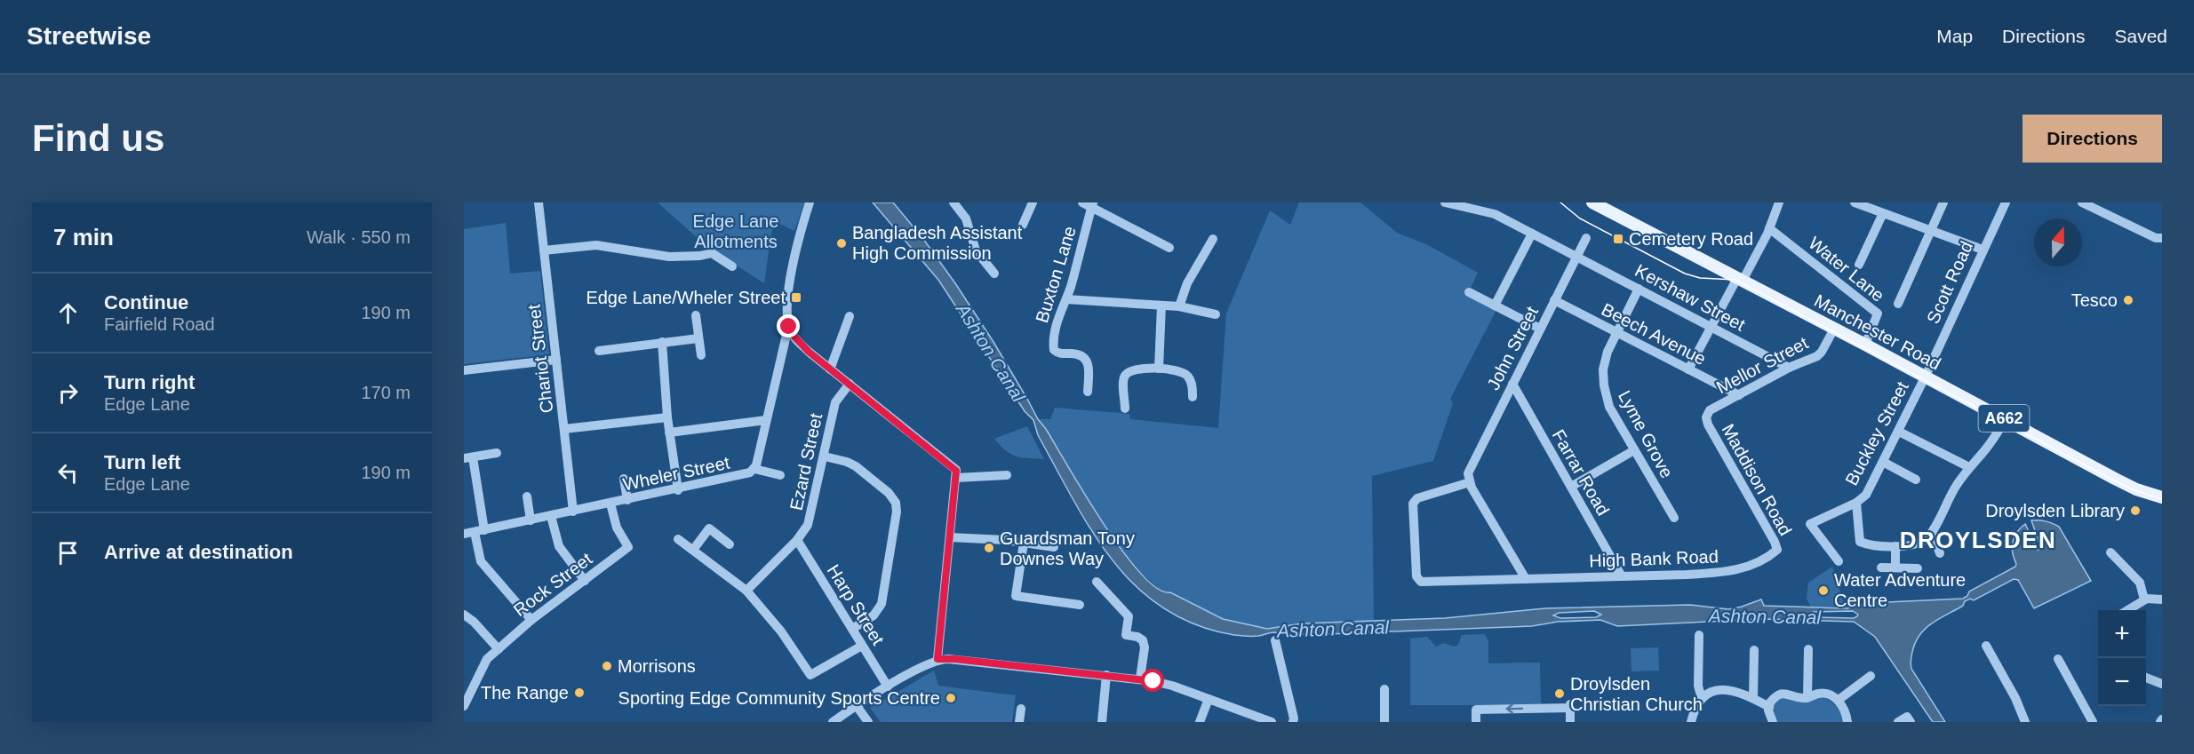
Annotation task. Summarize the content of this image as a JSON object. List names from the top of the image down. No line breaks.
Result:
{"streets":{"main road":["Manchester Road","A662"],"street":["Water Lane","Buxton Lane","Scott Road","Kershaw Street","Beech Avenue","John Street","Chariot Street","Mellor Street","Buckley Street","Lyme Grove","Ezard Street","Farrar Road","Wheler Street","Maddison Road","High Bank Road","Rock Street","Harp Street"]},"crossings":[["Water Lane","Manchester Road"],["Scott Road","Manchester Road"],["Scott Road","Buckley Street"],["Kershaw Street","John Street"],["Kershaw Street","Mellor Street"],["Kershaw Street","Lyme Grove"],["Manchester Road","Mellor Street"],["Manchester Road","Buckley Street"],["Beech Avenue","John Street"],["Beech Avenue","Mellor Street"],["Beech Avenue","Lyme Grove"],["John Street","Farrar Road"],["John Street","High Bank Road"],["Chariot Street","Wheler Street"],["Mellor Street","Maddison Road"],["Ezard Street","Harp Street"],["Farrar Road","High Bank Road"],["Wheler Street","Rock Street"],["Maddison Road","High Bank Road"]],"districts":["DROYLSDEN"],"water":["Ashton Canal"],"parks":["Edge Lane Allotments"],"places":{"transit":["Cemetery Road","Edge Lane/Wheler Street"],"other":["Bangladesh Assistant High Commission","Tesco","Droylsden Library","Guardsman Tony Downes Way","Water Adventure Centre","Morrisons","The Range","Droylsden Christian Church","Sporting Edge Community Sports Centre"]},"north":"top","page":{"header":"Streetwise","nav":["Map","Directions","Saved"],"buttons":"Directions","title":"Find us","heading":["7 min","Walk · 550 m"],"list":[["Continue","Fairfield Road","190 m"],["Turn right","Edge Lane","170 m"],["Turn left","Edge Lane","190 m"],"Arrive at destination"],"map_buttons":["+","−"]}}
